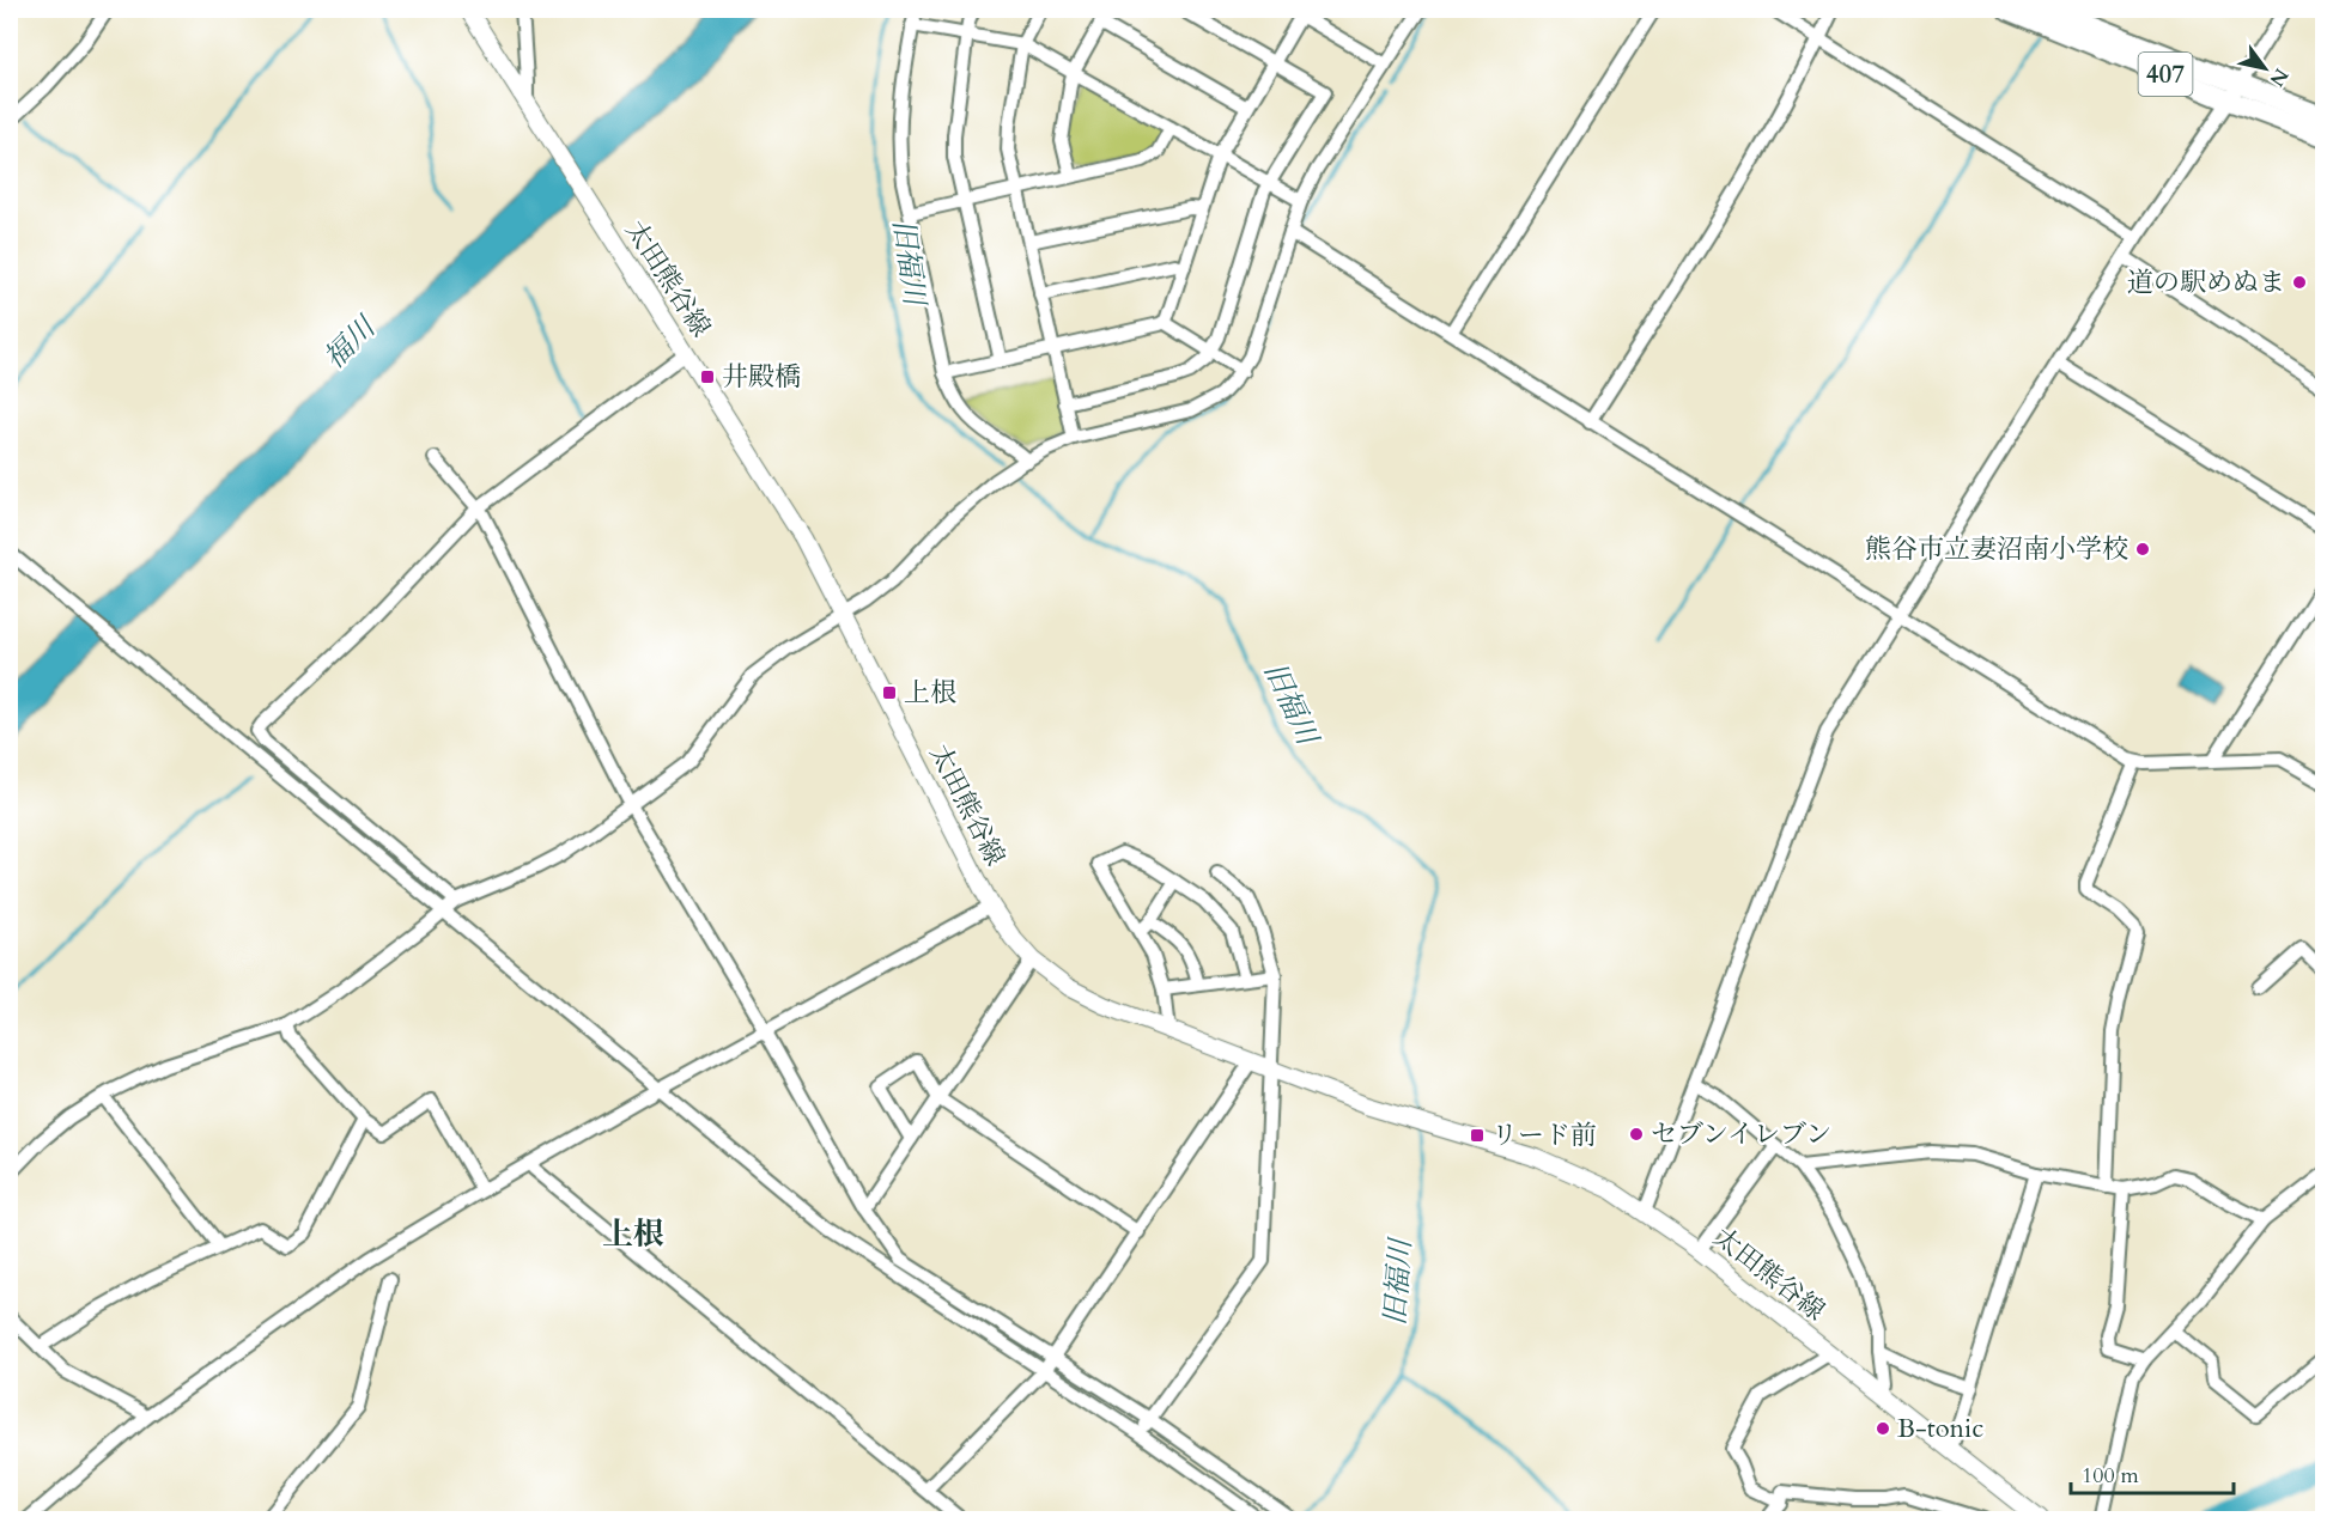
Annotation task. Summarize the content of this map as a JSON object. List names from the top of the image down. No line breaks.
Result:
{"streets":{"highway":["407"],"main road":["太田熊谷線"]},"districts":["上根"],"water":["旧福川","福川"],"places":{"other":["道の駅めぬま","熊谷市立妻沼南小学校","セブンイレブン","B-tonic"],"transit":["井殿橋","上根","リード前"]},"scale_bar":"100 m","north":"bottom right"}
